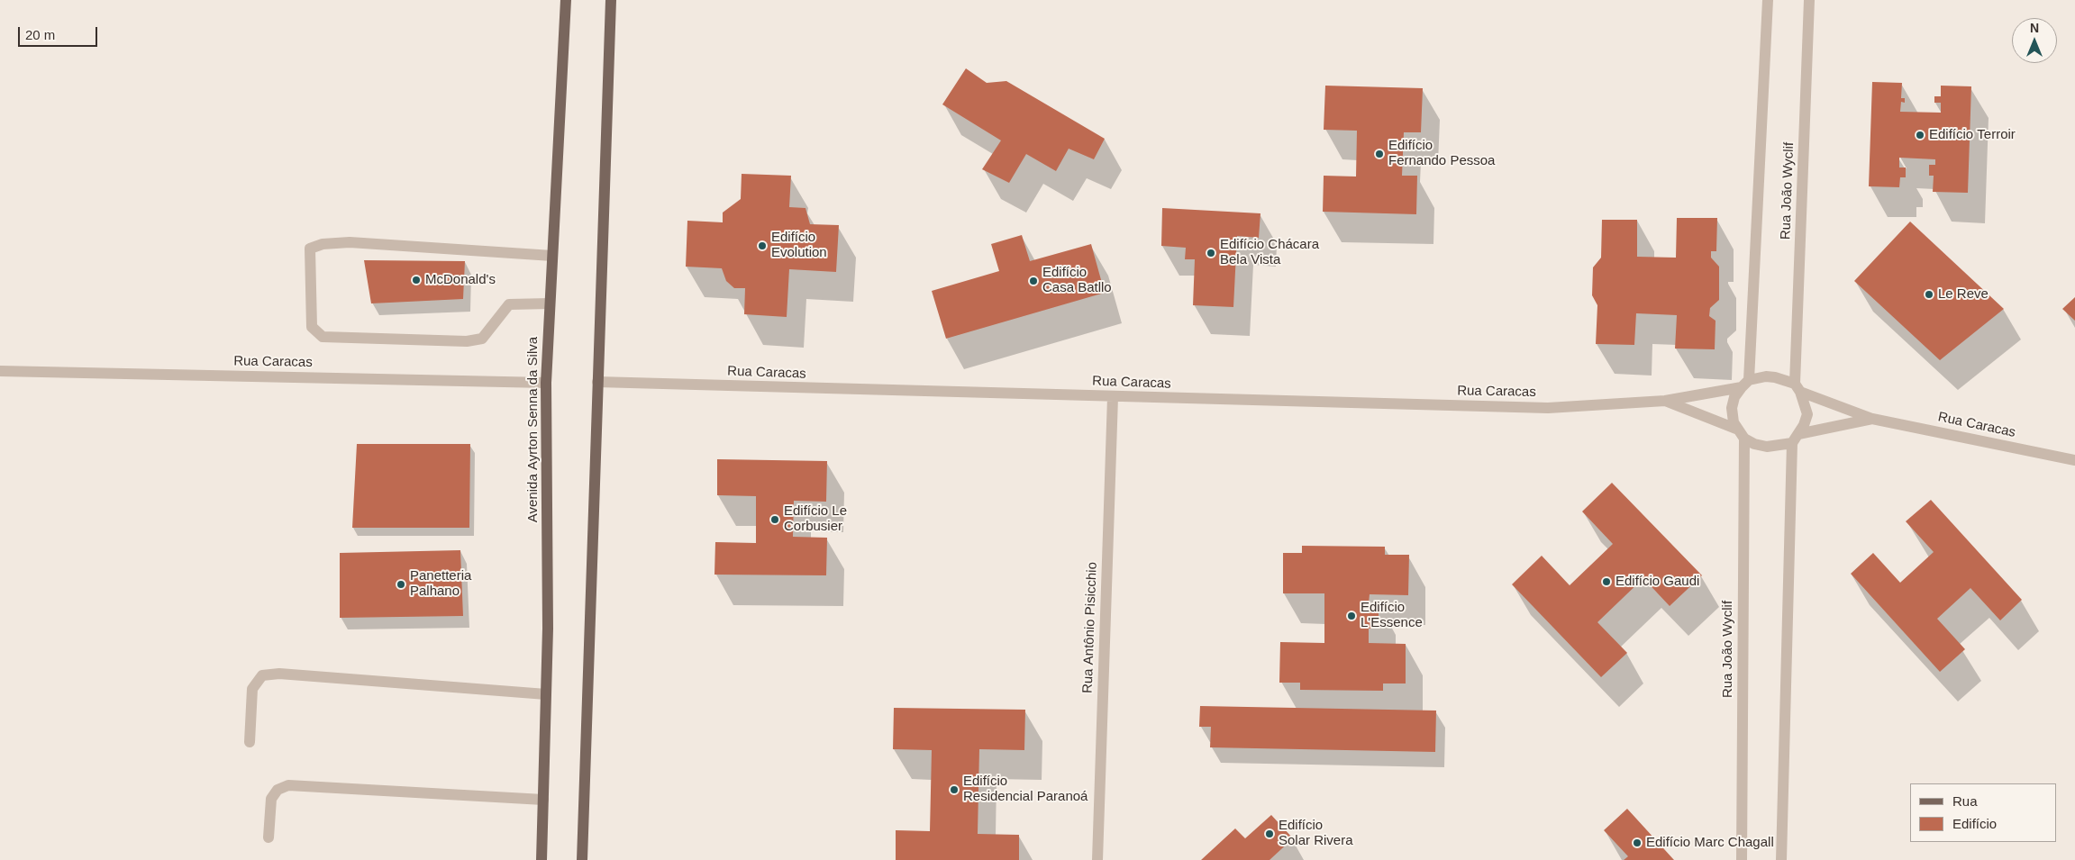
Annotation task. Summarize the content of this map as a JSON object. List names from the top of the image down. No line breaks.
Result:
{"streets":{"main road":["Avenida Ayrton Senna da Silva"],"street":["Rua João Wyclif","Rua Caracas","Rua Antônio Pisicchio"]},"crossings":[["Rua João Wyclif","Rua Caracas"],["Rua Caracas","Avenida Ayrton Senna da Silva"],["Rua Caracas","Rua Antônio Pisicchio"]],"places":["Edifício Terroir","Edifício Fernando Pessoa","Edifício Evolution","Edifício Chácara Bela Vista","McDonald's","Edifício Casa Batllo","Le Reve","Edifício Le Corbusier","Edifício Gaudi","Panetteria Palhano","Edifício L'Essence","Edifício Residencial Paranoá","Edifício Solar Rivera","Edifício Marc Chagall"],"legend":["Rua","Edifício"],"scale_bar":"20 m","north":"top"}
